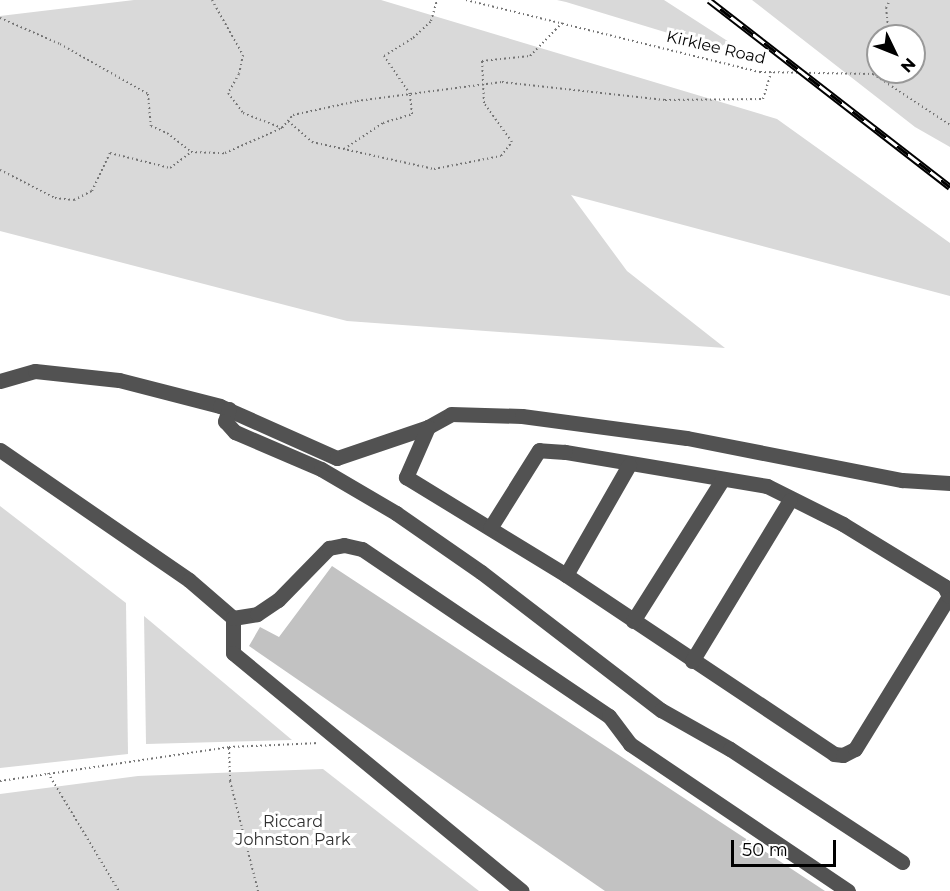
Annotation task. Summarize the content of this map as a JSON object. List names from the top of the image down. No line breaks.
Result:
{"streets":{"path":["Kirklee Road"]},"parks":["Riccard Johnston Park"],"scale_bar":"50 m","north":"bottom right"}
